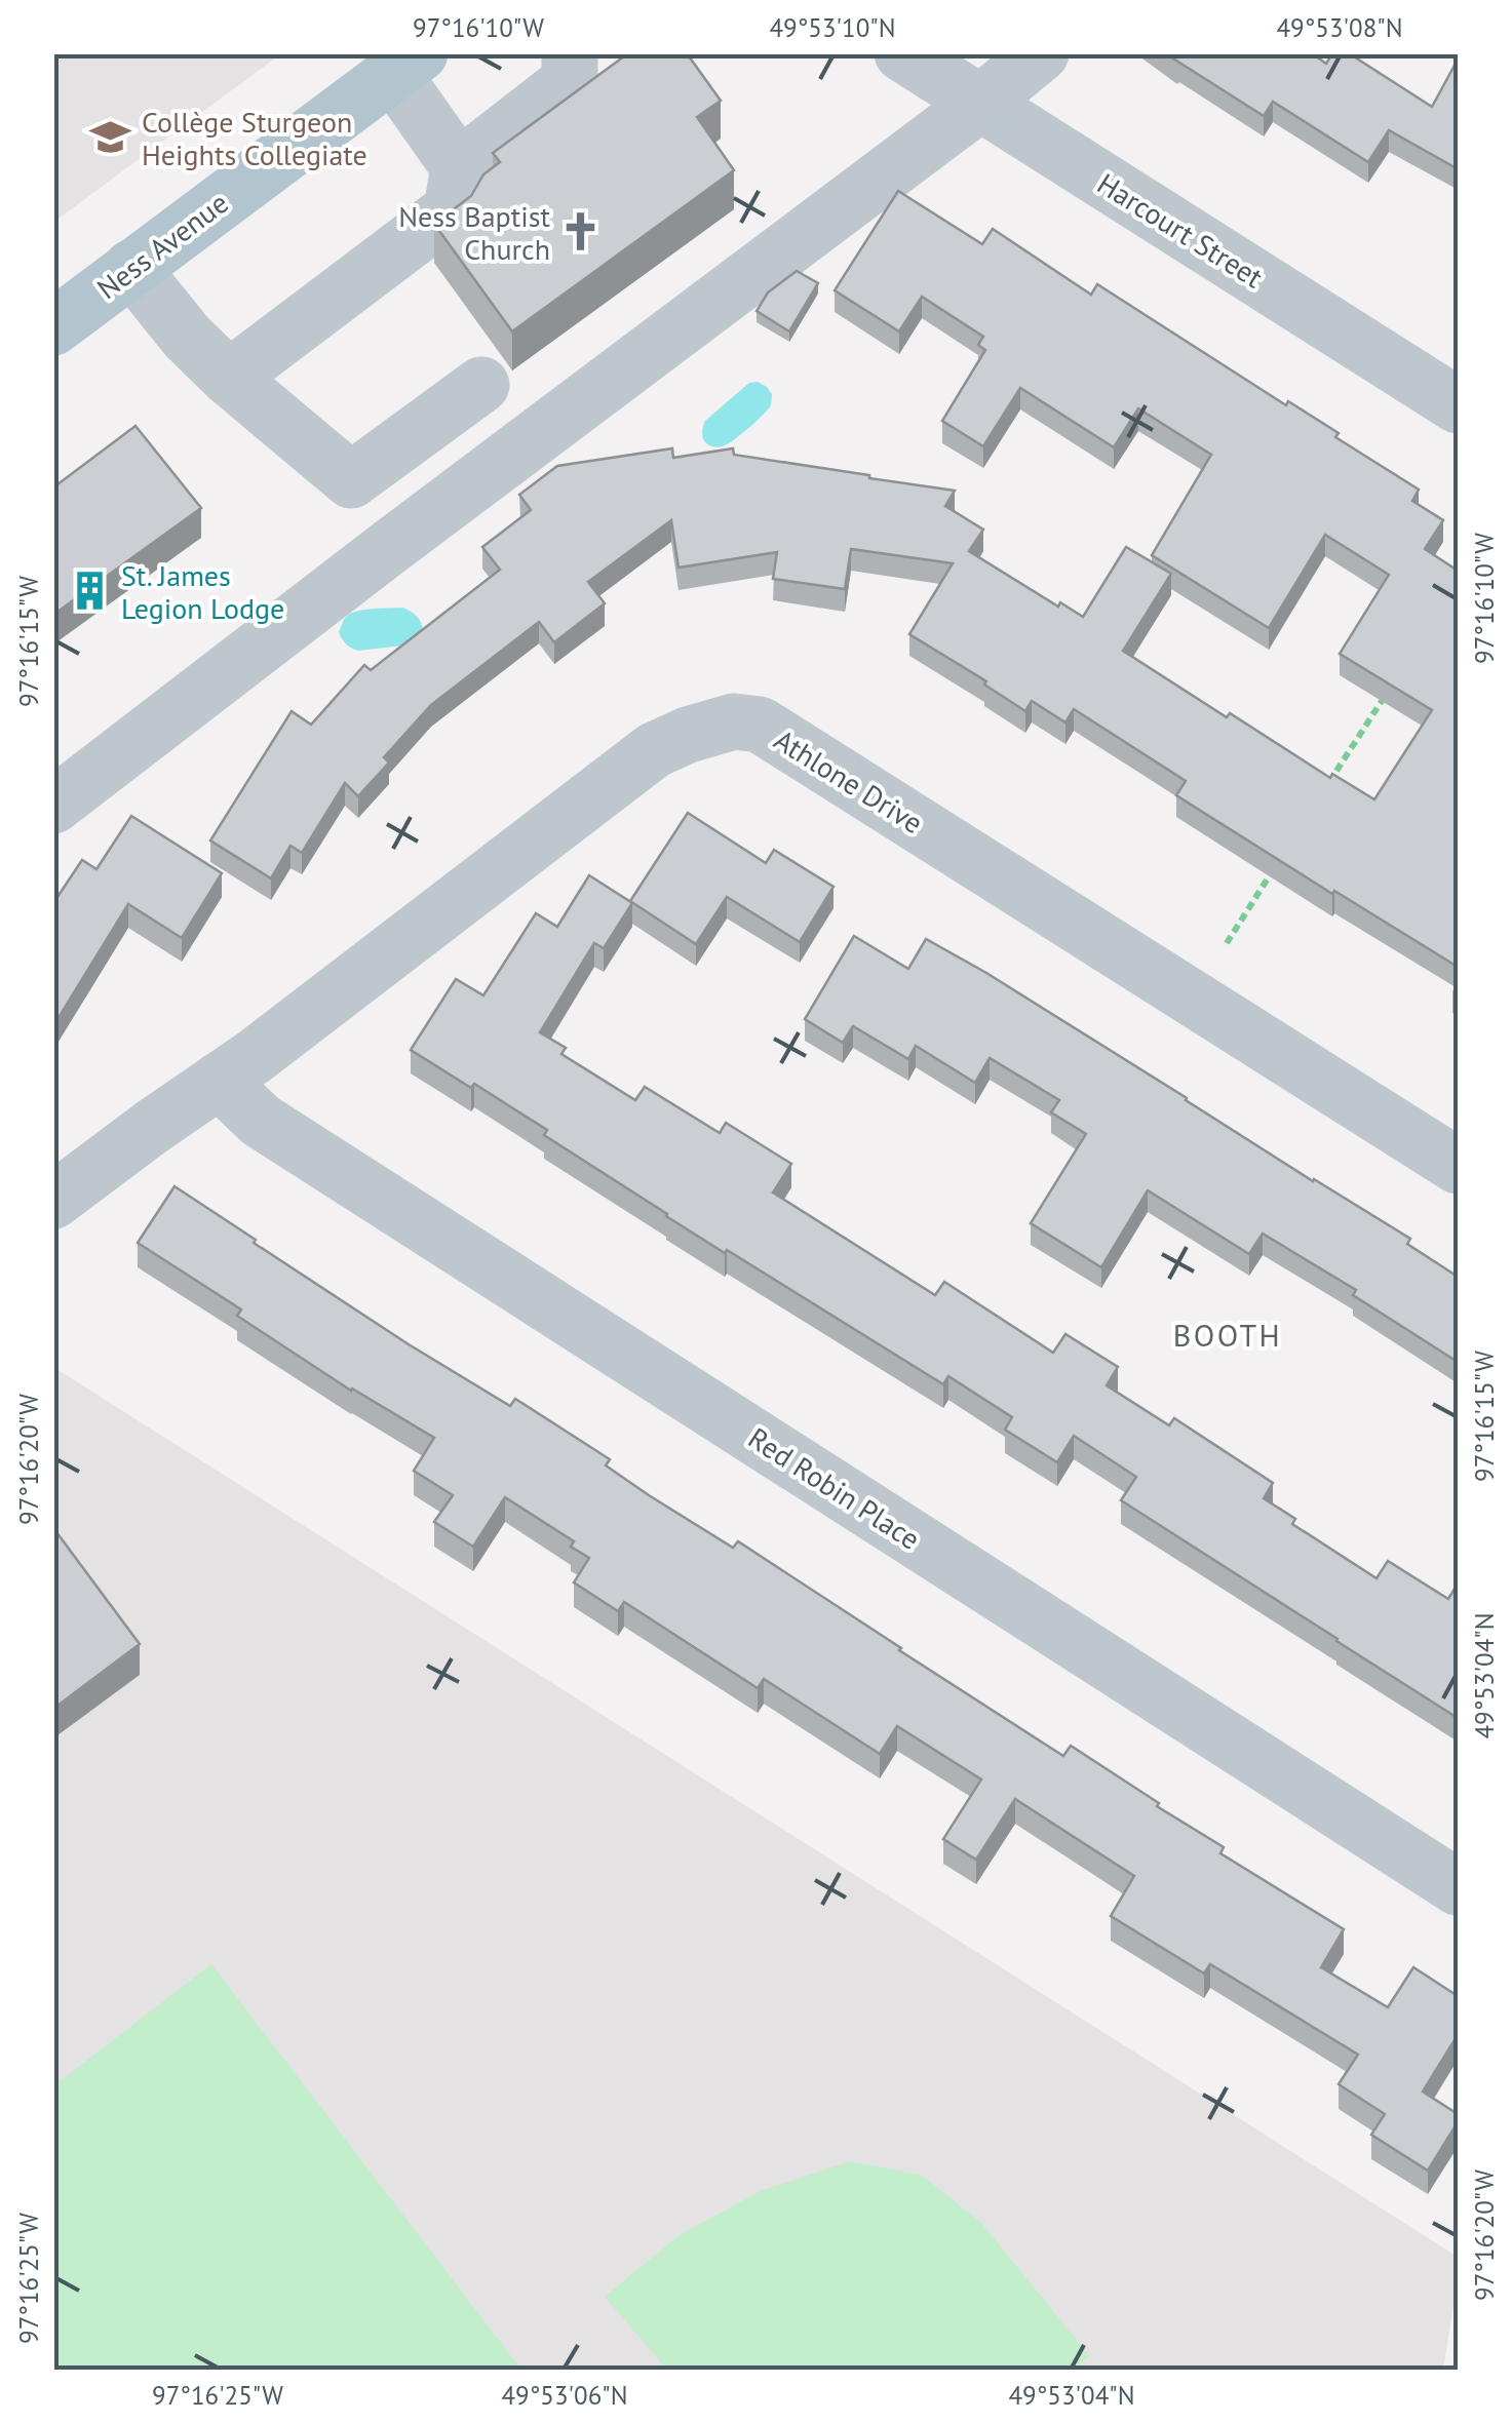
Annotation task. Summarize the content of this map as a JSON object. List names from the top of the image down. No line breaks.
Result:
{"streets":{"main road":["Ness Avenue"],"street":["Harcourt Street","Athlone Drive","Red Robin Place"]},"crossings":[["Athlone Drive","Red Robin Place"]],"districts":["BOOTH"],"places":{"school or university":["Collège Sturgeon Heights Collegiate"],"church":["Ness Baptist Church"],"building":["St. James Legion Lodge"]},"coordinates":["97°16'10\"W","49°53'10\"N","49°53'08\"N","97°16'15\"W","97°16'20\"W","49°53'04\"N","97°16'25\"W","49°53'06\"N"]}
